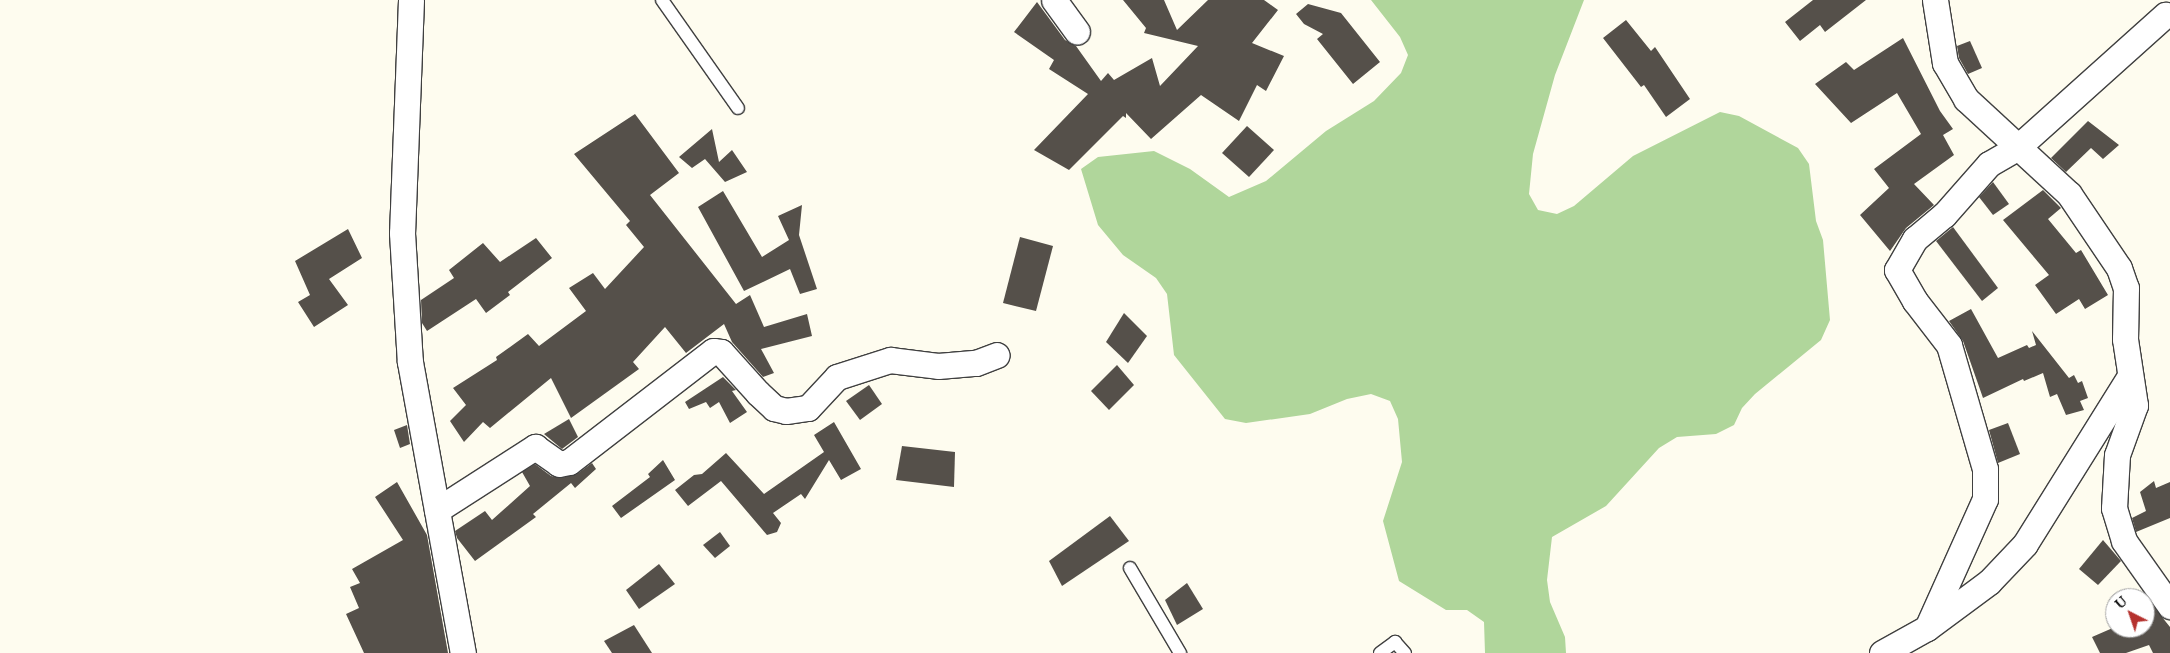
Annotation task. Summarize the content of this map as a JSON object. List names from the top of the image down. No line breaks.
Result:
{"north":"top left"}
